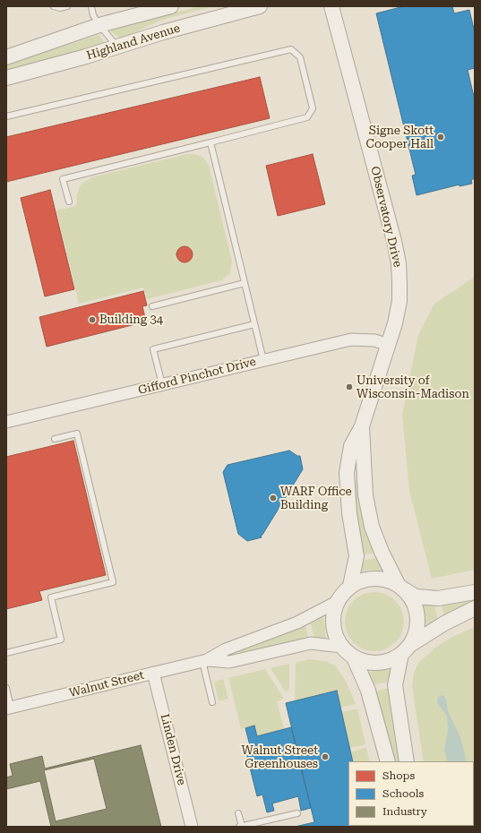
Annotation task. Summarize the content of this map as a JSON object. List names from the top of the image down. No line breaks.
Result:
{"streets":{"street":["Highland Avenue","Observatory Drive","Gifford Pinchot Drive","Walnut Street","Linden Drive"]},"crossings":[["Observatory Drive","Gifford Pinchot Drive"],["Observatory Drive","Walnut Street"],["Walnut Street","Linden Drive"]],"places":["Signe Skott Cooper Hall","Building 34","University of Wisconsin-Madison","WARF Office Building","Walnut Street Greenhouses"],"legend":["Shops","Schools","Industry"]}
